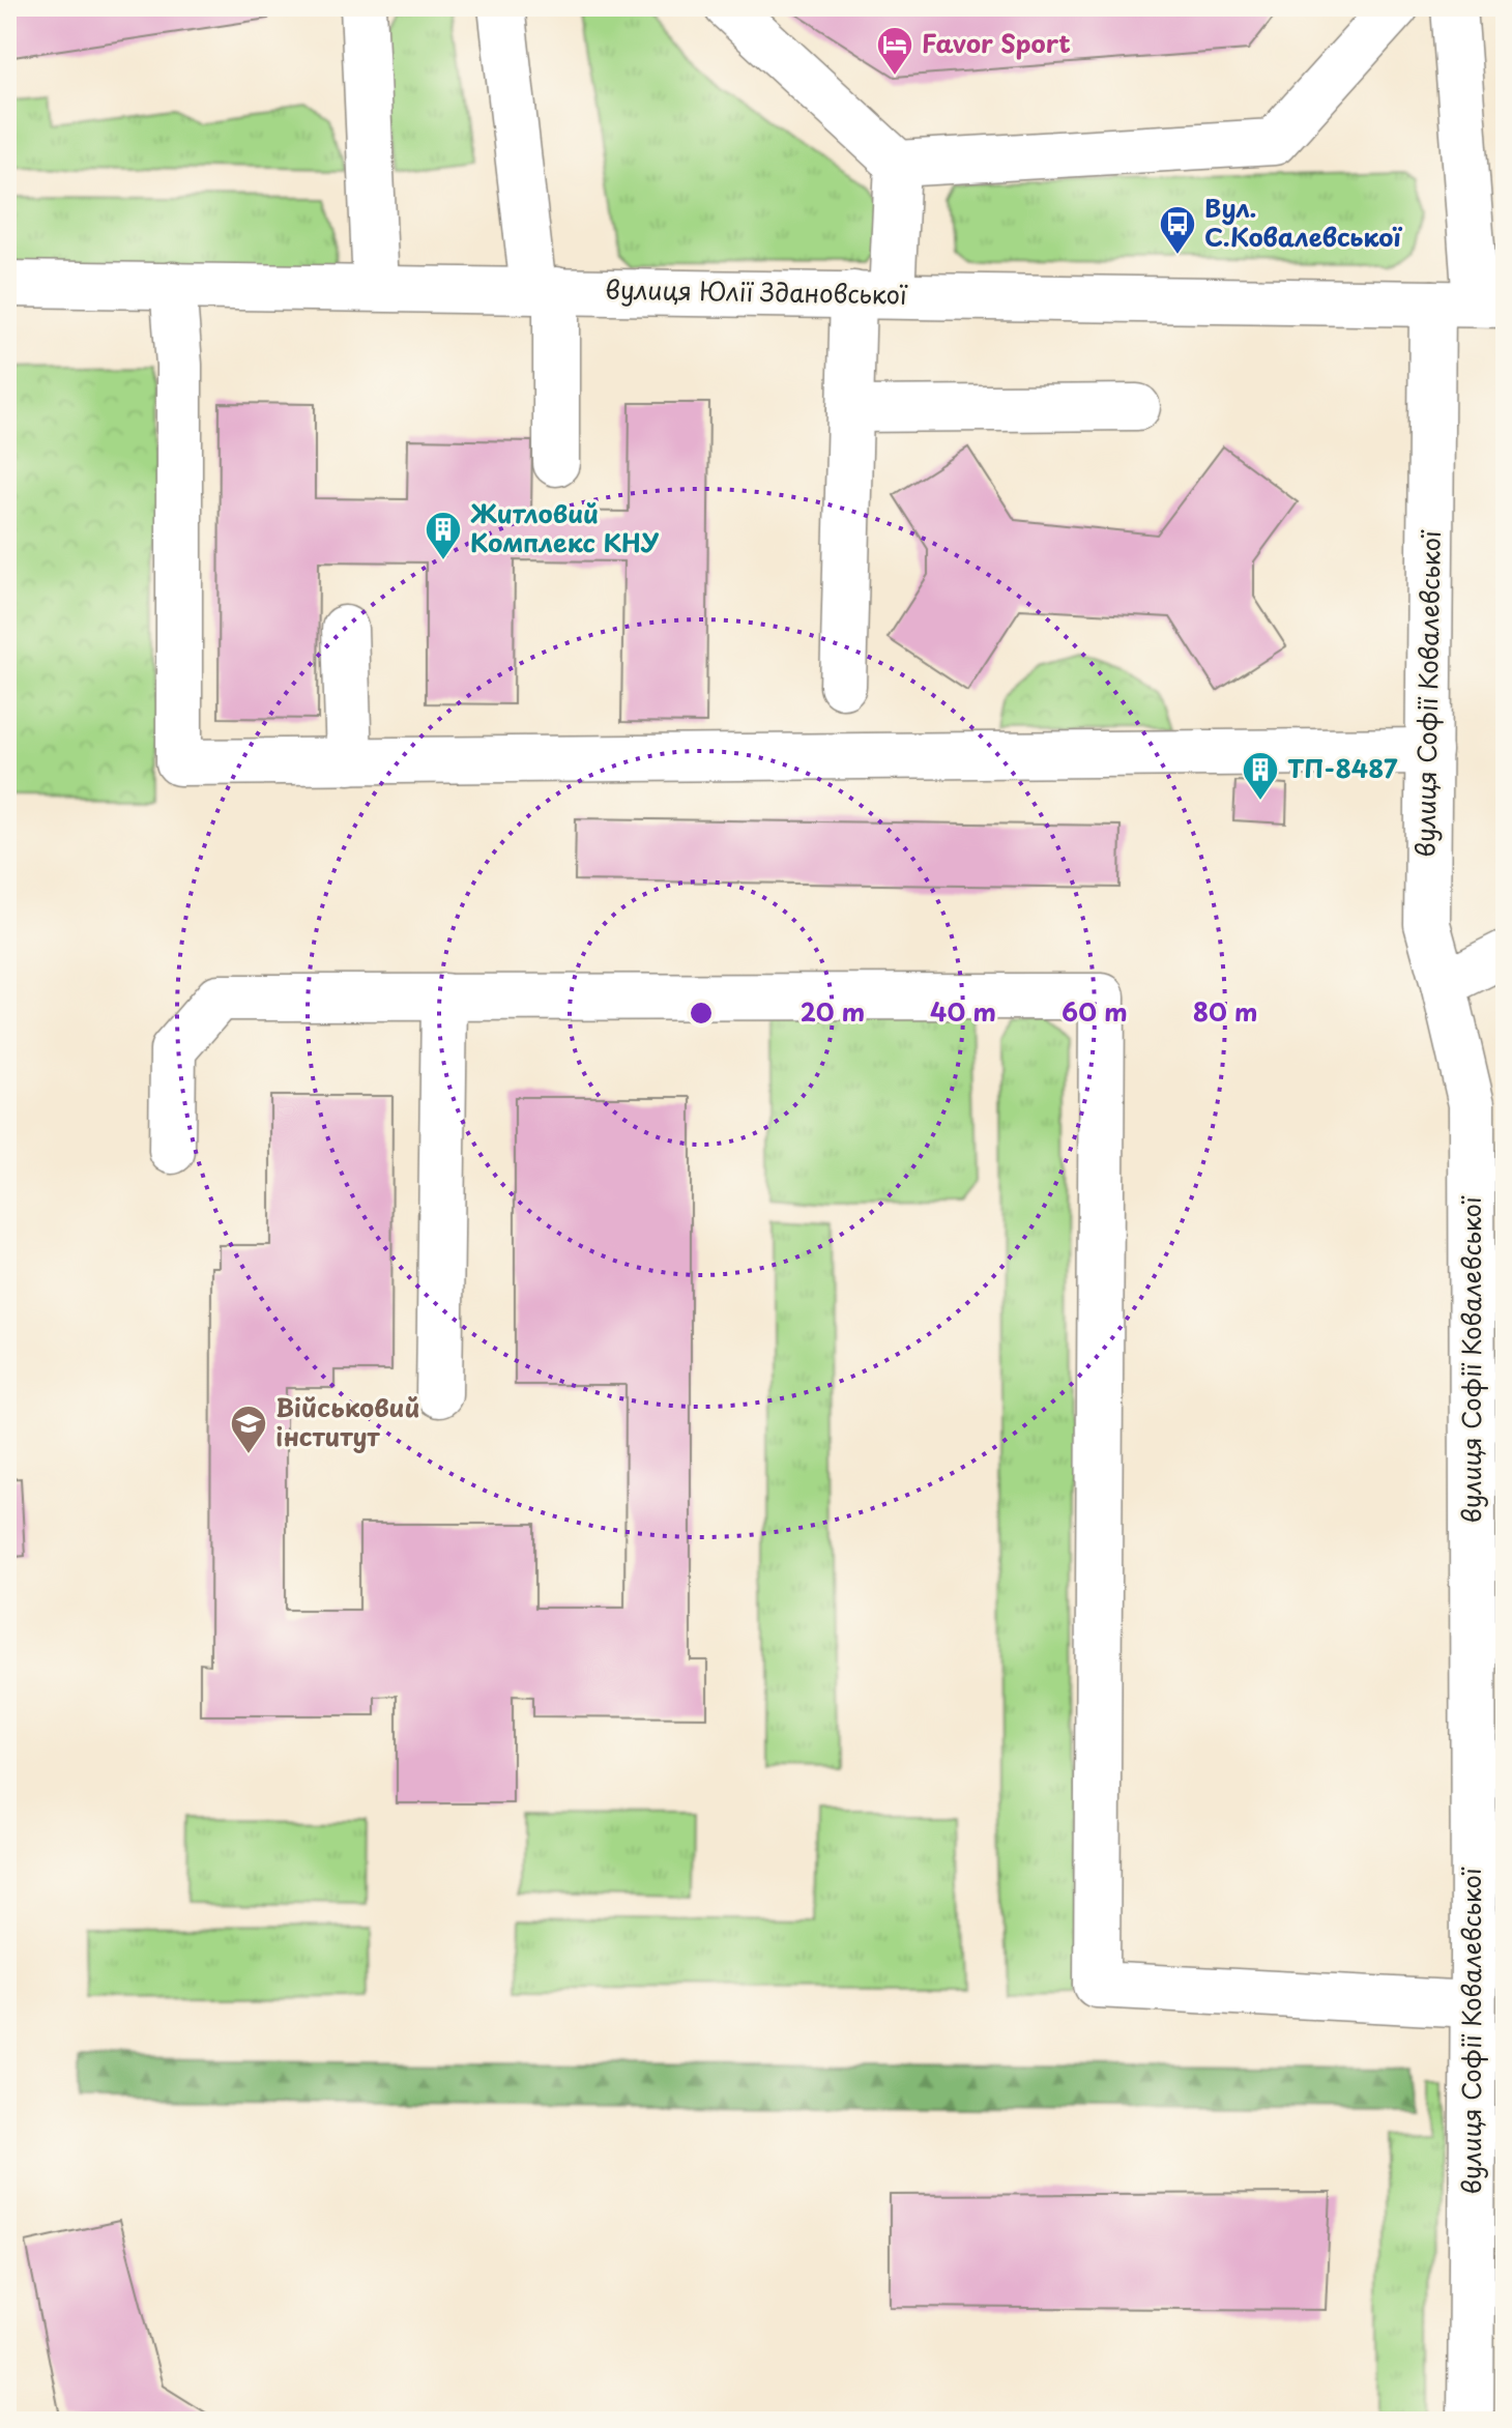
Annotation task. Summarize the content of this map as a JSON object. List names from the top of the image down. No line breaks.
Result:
{"streets":{"street":["вулиця Юлії Здановської","вулиця Софії Ковалевської"]},"crossings":[["вулиця Юлії Здановської","вулиця Софії Ковалевської"]],"places":{"hotel":["Favor Sport"],"bus stop":["Вул. С.Ковалевської"],"building":["Житловий Комплекс КНУ","ТП-8487"],"school or university":["Військовий інститут"]},"rings":["20 m","40 m","60 m","80 m"]}
